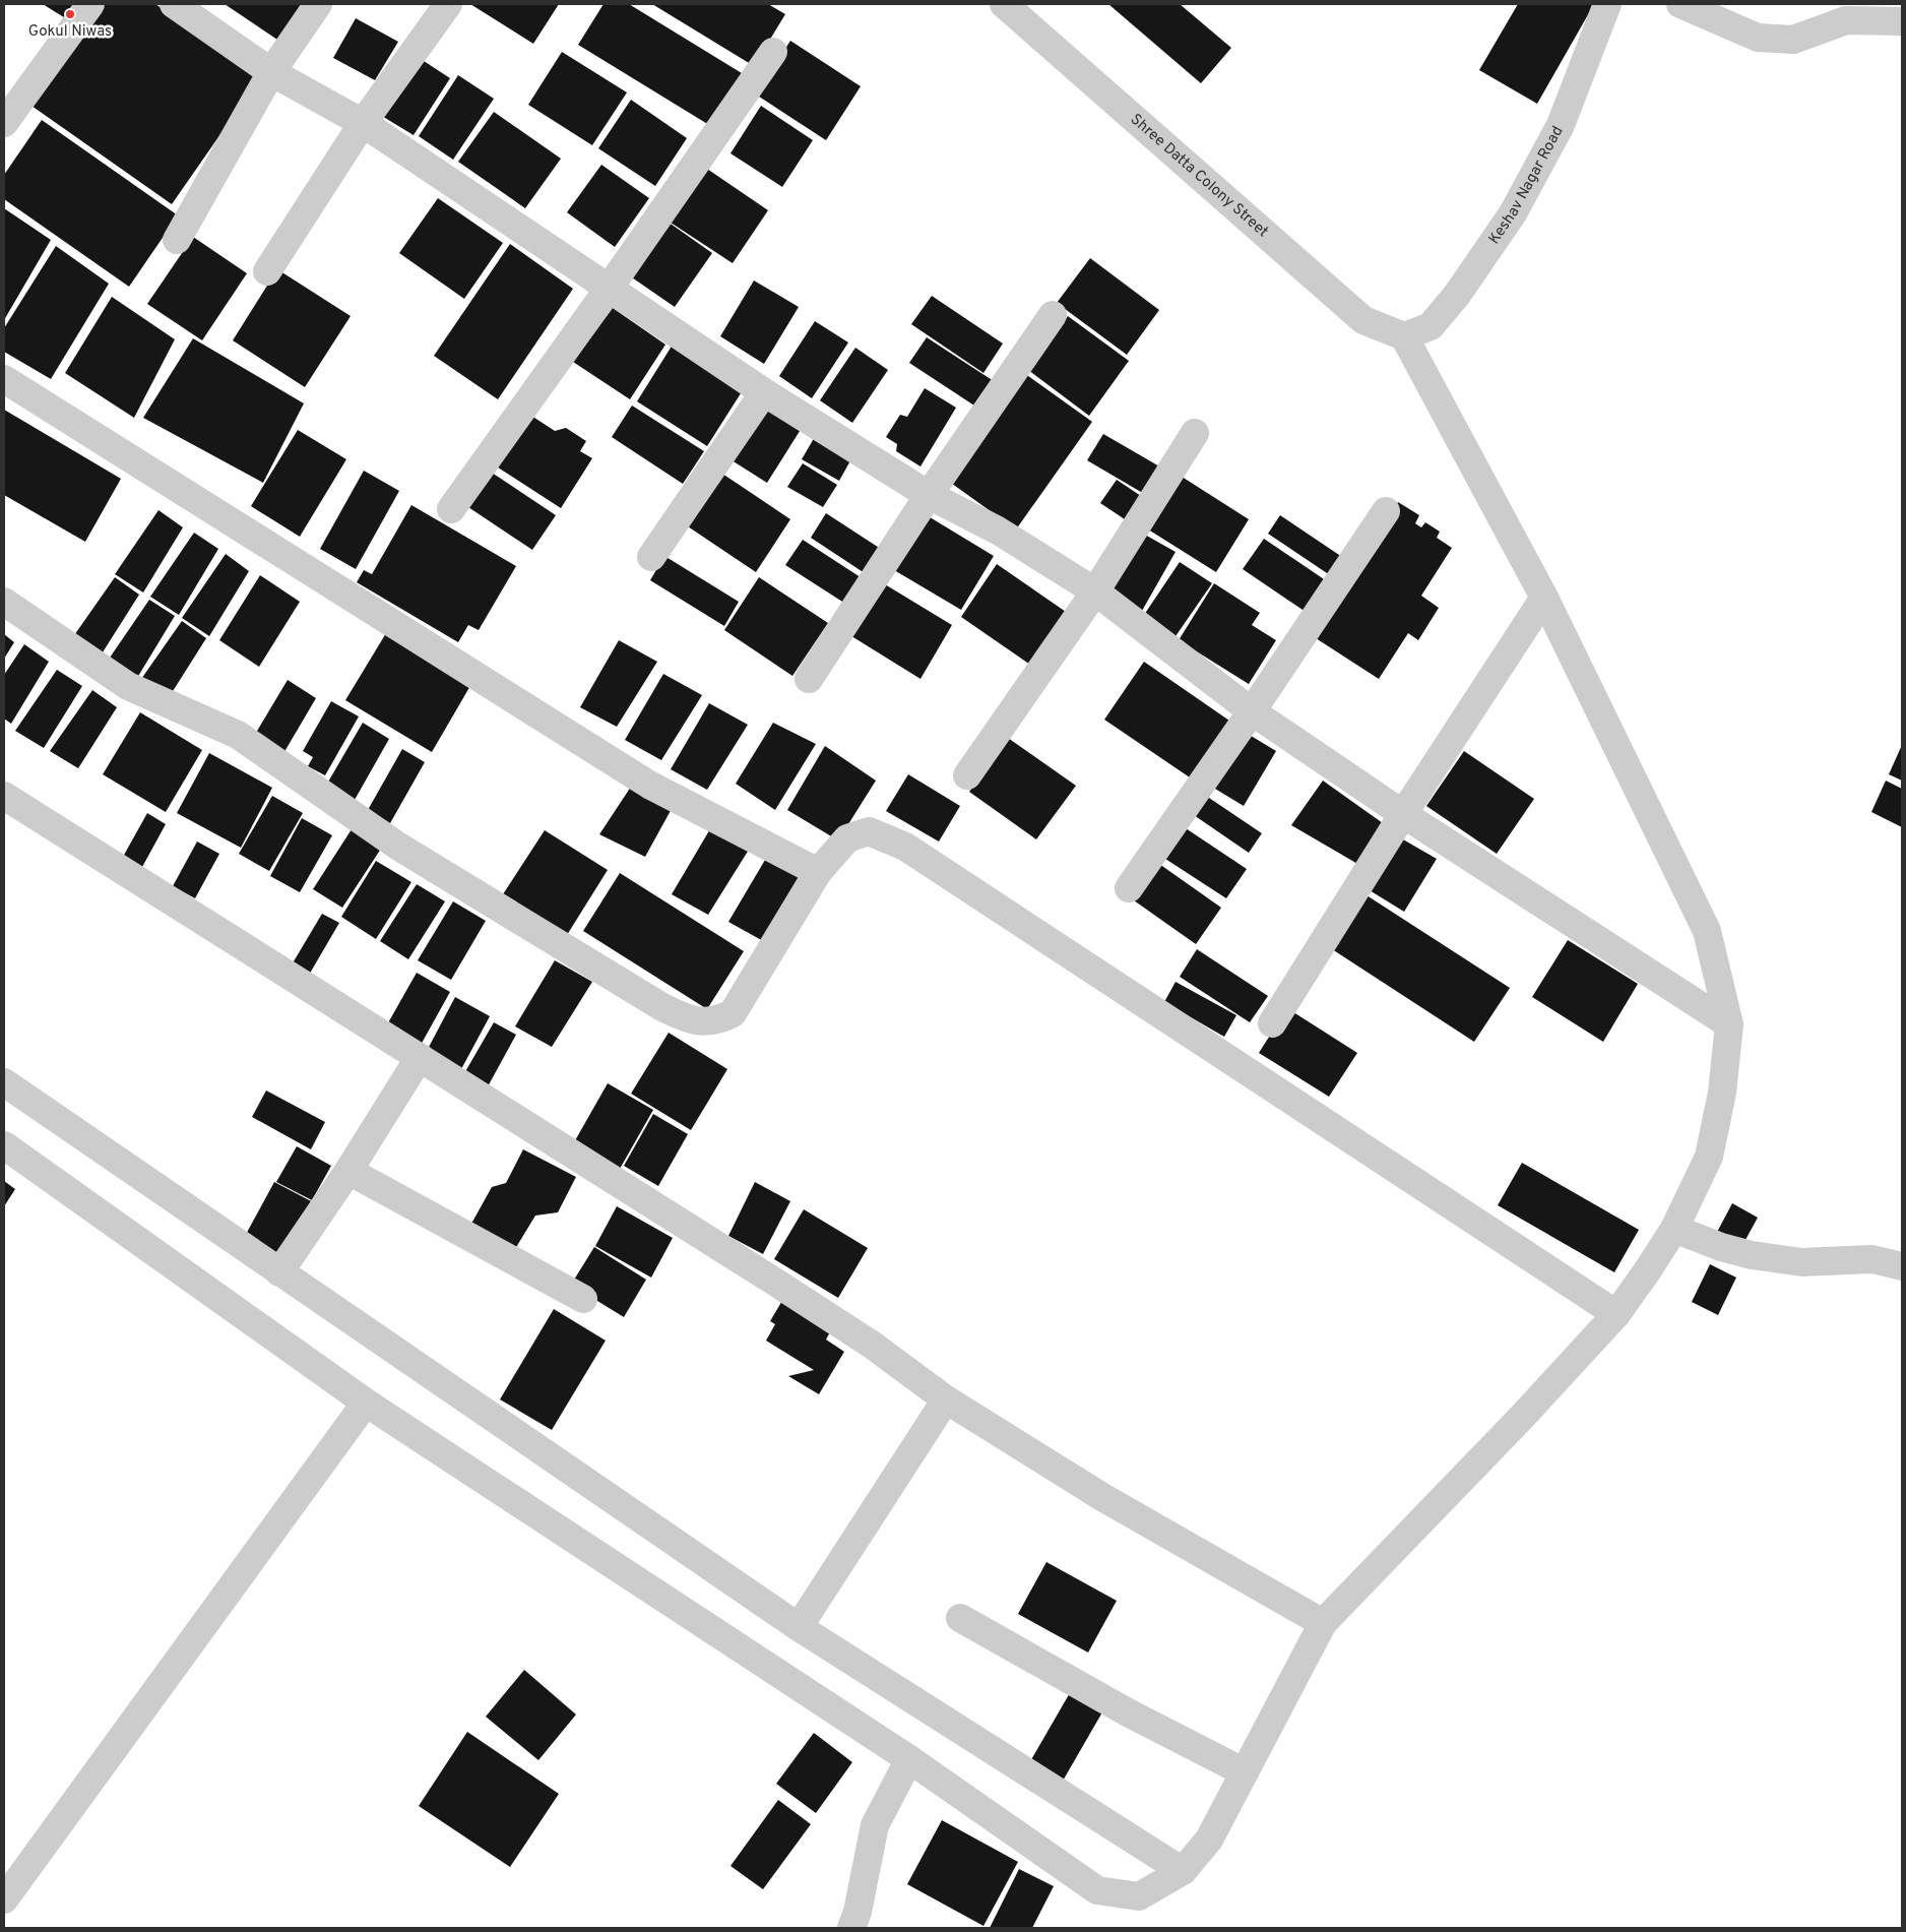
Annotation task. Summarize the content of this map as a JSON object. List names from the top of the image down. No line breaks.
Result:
{"streets":{"street":["Shree Datta Colony Street","Keshav Nagar Road"]},"crossings":[["Shree Datta Colony Street","Keshav Nagar Road"]],"places":["Gokul Niwas"]}
